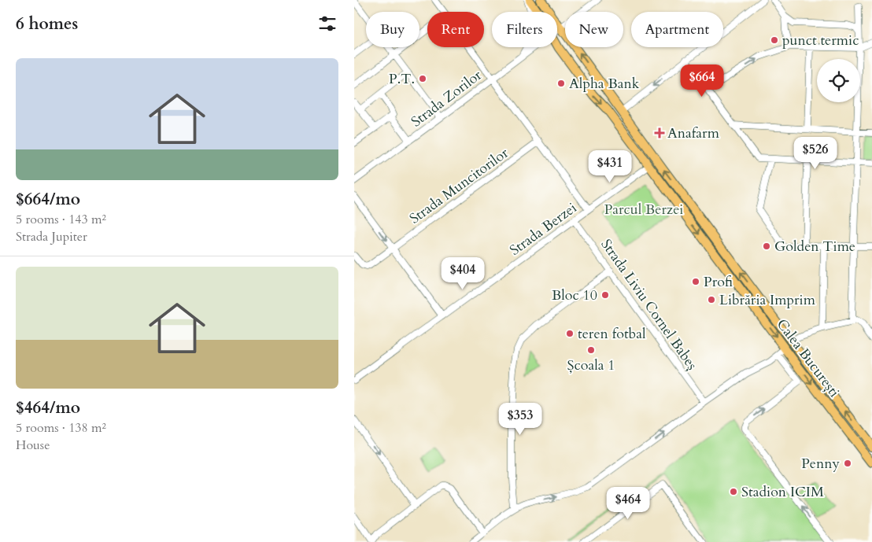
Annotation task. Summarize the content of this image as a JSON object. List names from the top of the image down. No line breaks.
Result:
{"streets":{"main road":["Calea București"],"street":["Strada Zorilor","Strada Muncitorilor","Strada Berzei","Strada Liviu Cornel Babeș"]},"crossings":[["Strada Zorilor","Calea București"],["Strada Berzei","Strada Liviu Cornel Babeș"],["Strada Berzei","Calea București"]],"parks":["Parcul Berzei"],"places":{"other":["punct termic","P.T.","Alpha Bank","Golden Time","Profi","Bloc 10","Librăria Imprim","teren fotbal","Școala 1","Penny","Stadion ICIM"],"health":["Anafarm"]},"page":{"heading":"6 homes","chip":["Buy","Rent","Filters","New","Apartment"],"list":[{"name":"$664/mo","note":"5 rooms · 143 m² · Strada Jupiter"},{"name":"$464/mo","note":"5 rooms · 138 m² · House"}],"price":["$664","$526","$431","$404","$353","$464"]}}
